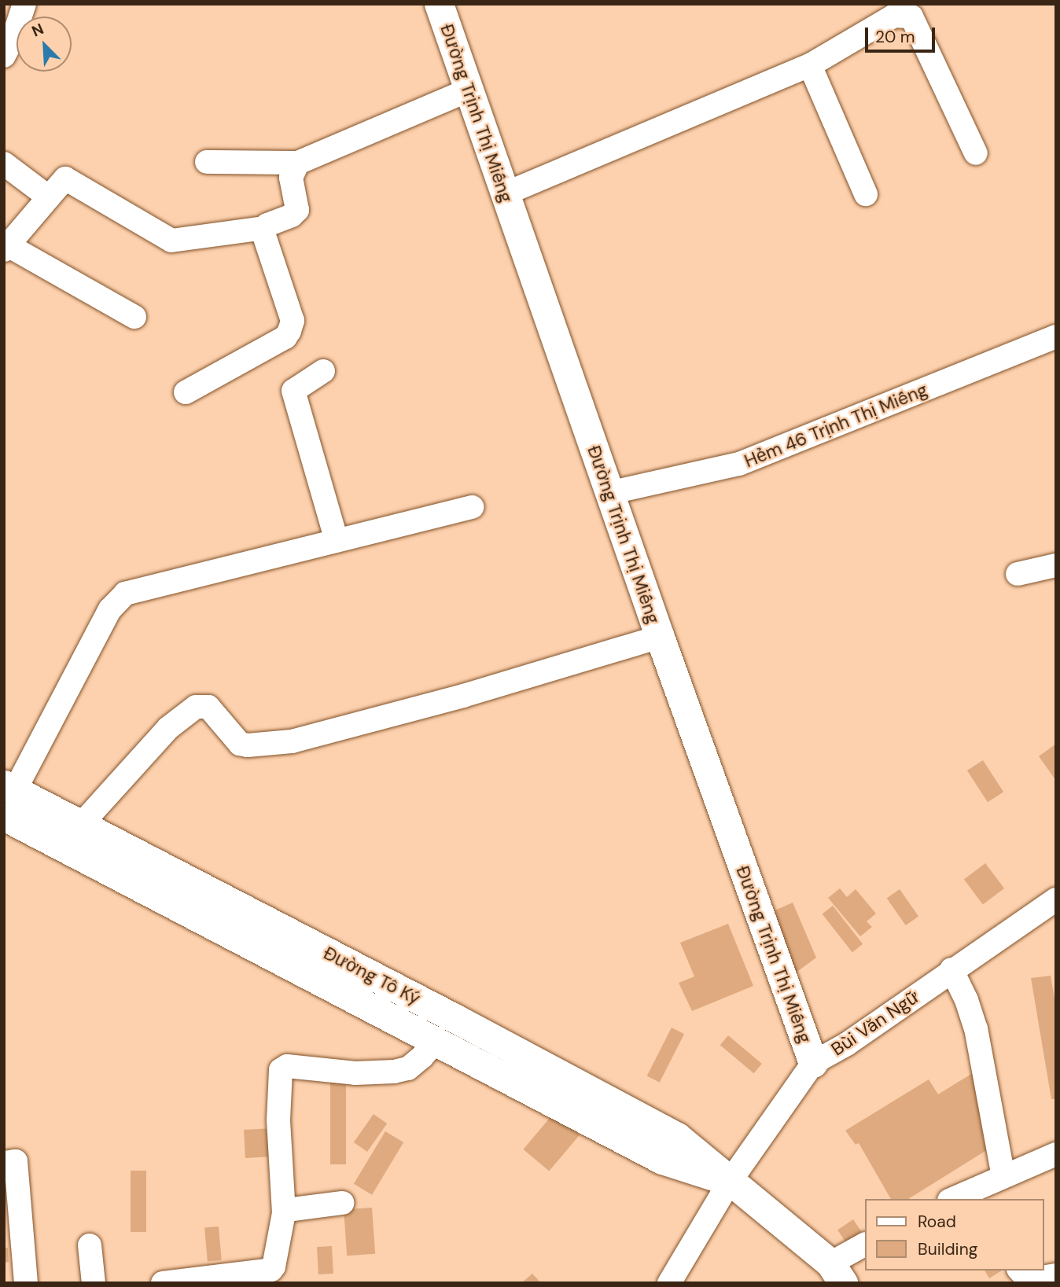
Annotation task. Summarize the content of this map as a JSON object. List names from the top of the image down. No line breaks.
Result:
{"streets":{"main road":["Đường Trịnh Thị Miếng","Đường Tô Ký"],"street":["Hẻm 46 Trịnh Thị Miếng","Bùi Văn Ngữ"]},"crossings":[["Đường Trịnh Thị Miếng","Hẻm 46 Trịnh Thị Miếng"],["Đường Trịnh Thị Miếng","Bùi Văn Ngữ"],["Đường Tô Ký","Bùi Văn Ngữ"]],"legend":["Road","Building"],"scale_bar":"20 m","north":"top left"}
